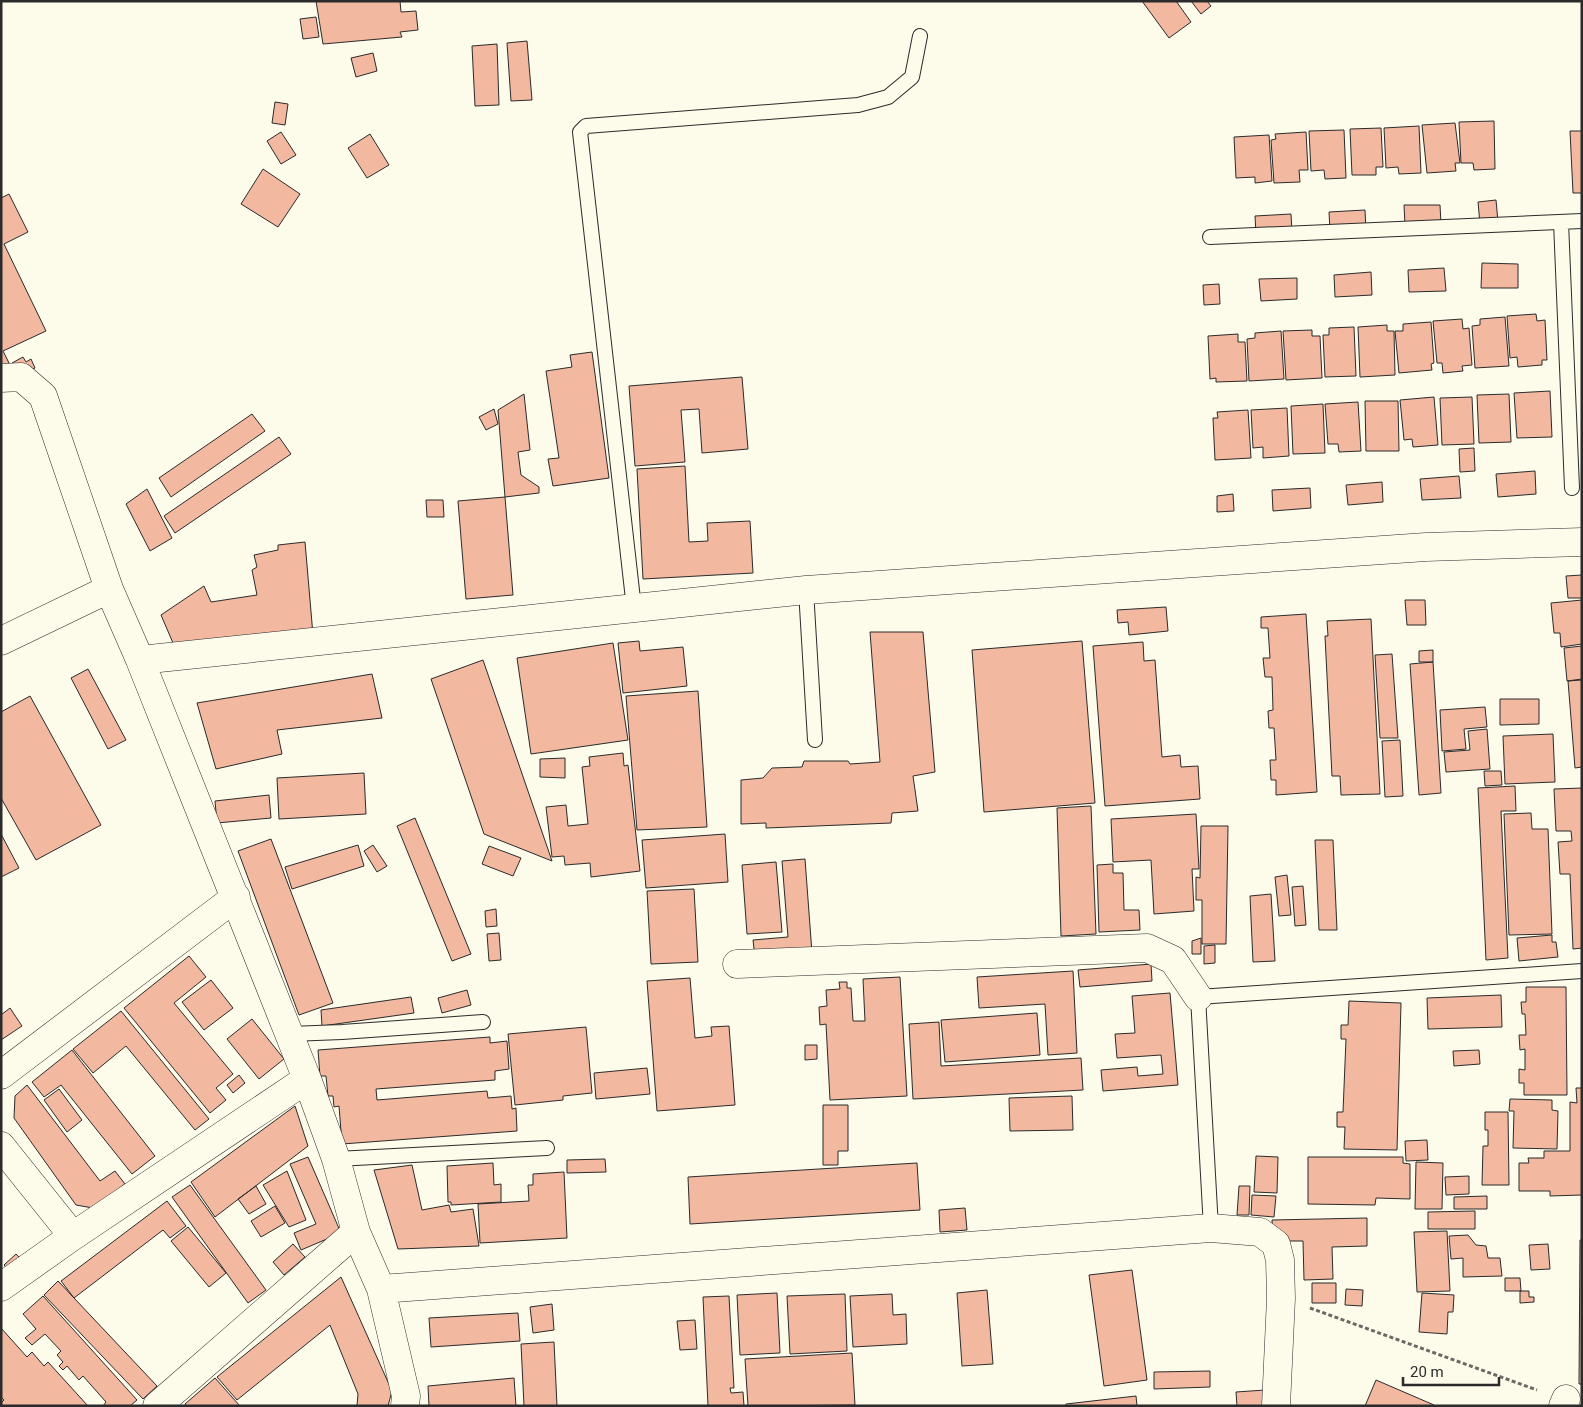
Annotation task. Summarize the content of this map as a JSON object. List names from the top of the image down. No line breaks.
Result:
{"scale_bar":"20 m"}
